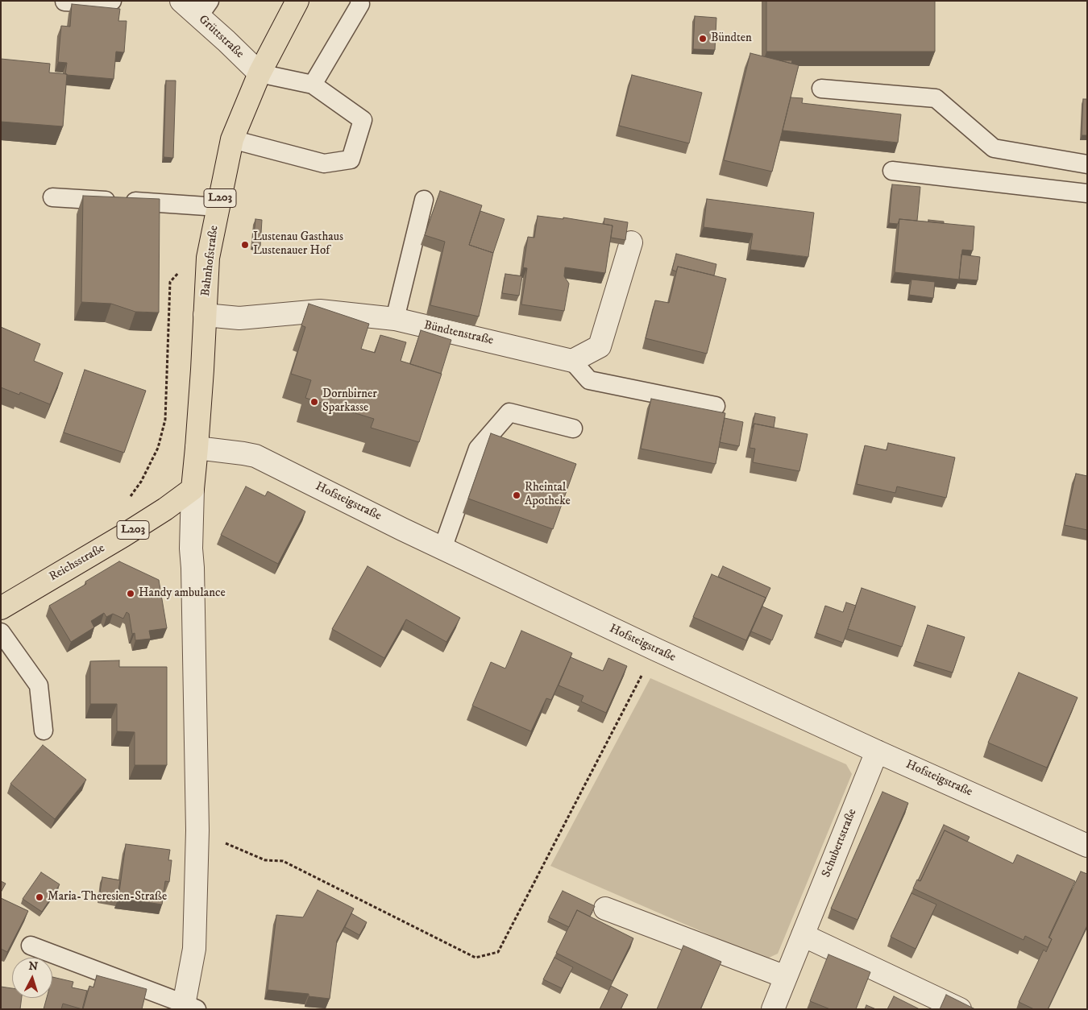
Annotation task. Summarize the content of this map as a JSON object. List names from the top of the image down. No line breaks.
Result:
{"streets":{"main road":["L203","Bahnhofstraße","Reichsstraße"],"street":["Grüttstraße","Bündtenstraße","Hofsteigstraße","Schubertstraße"]},"crossings":[["Grüttstraße","Bahnhofstraße"],["Bahnhofstraße","Bündtenstraße"],["Bahnhofstraße","Hofsteigstraße"],["Bahnhofstraße","Reichsstraße"],["Hofsteigstraße","Schubertstraße"]],"places":["Bündten","Lustenau Gasthaus Lustenauer Hof","Dornbirner Sparkasse","Rheintal Apotheke","Handy ambulance","Maria-Theresien-Straße"],"north":"top"}
